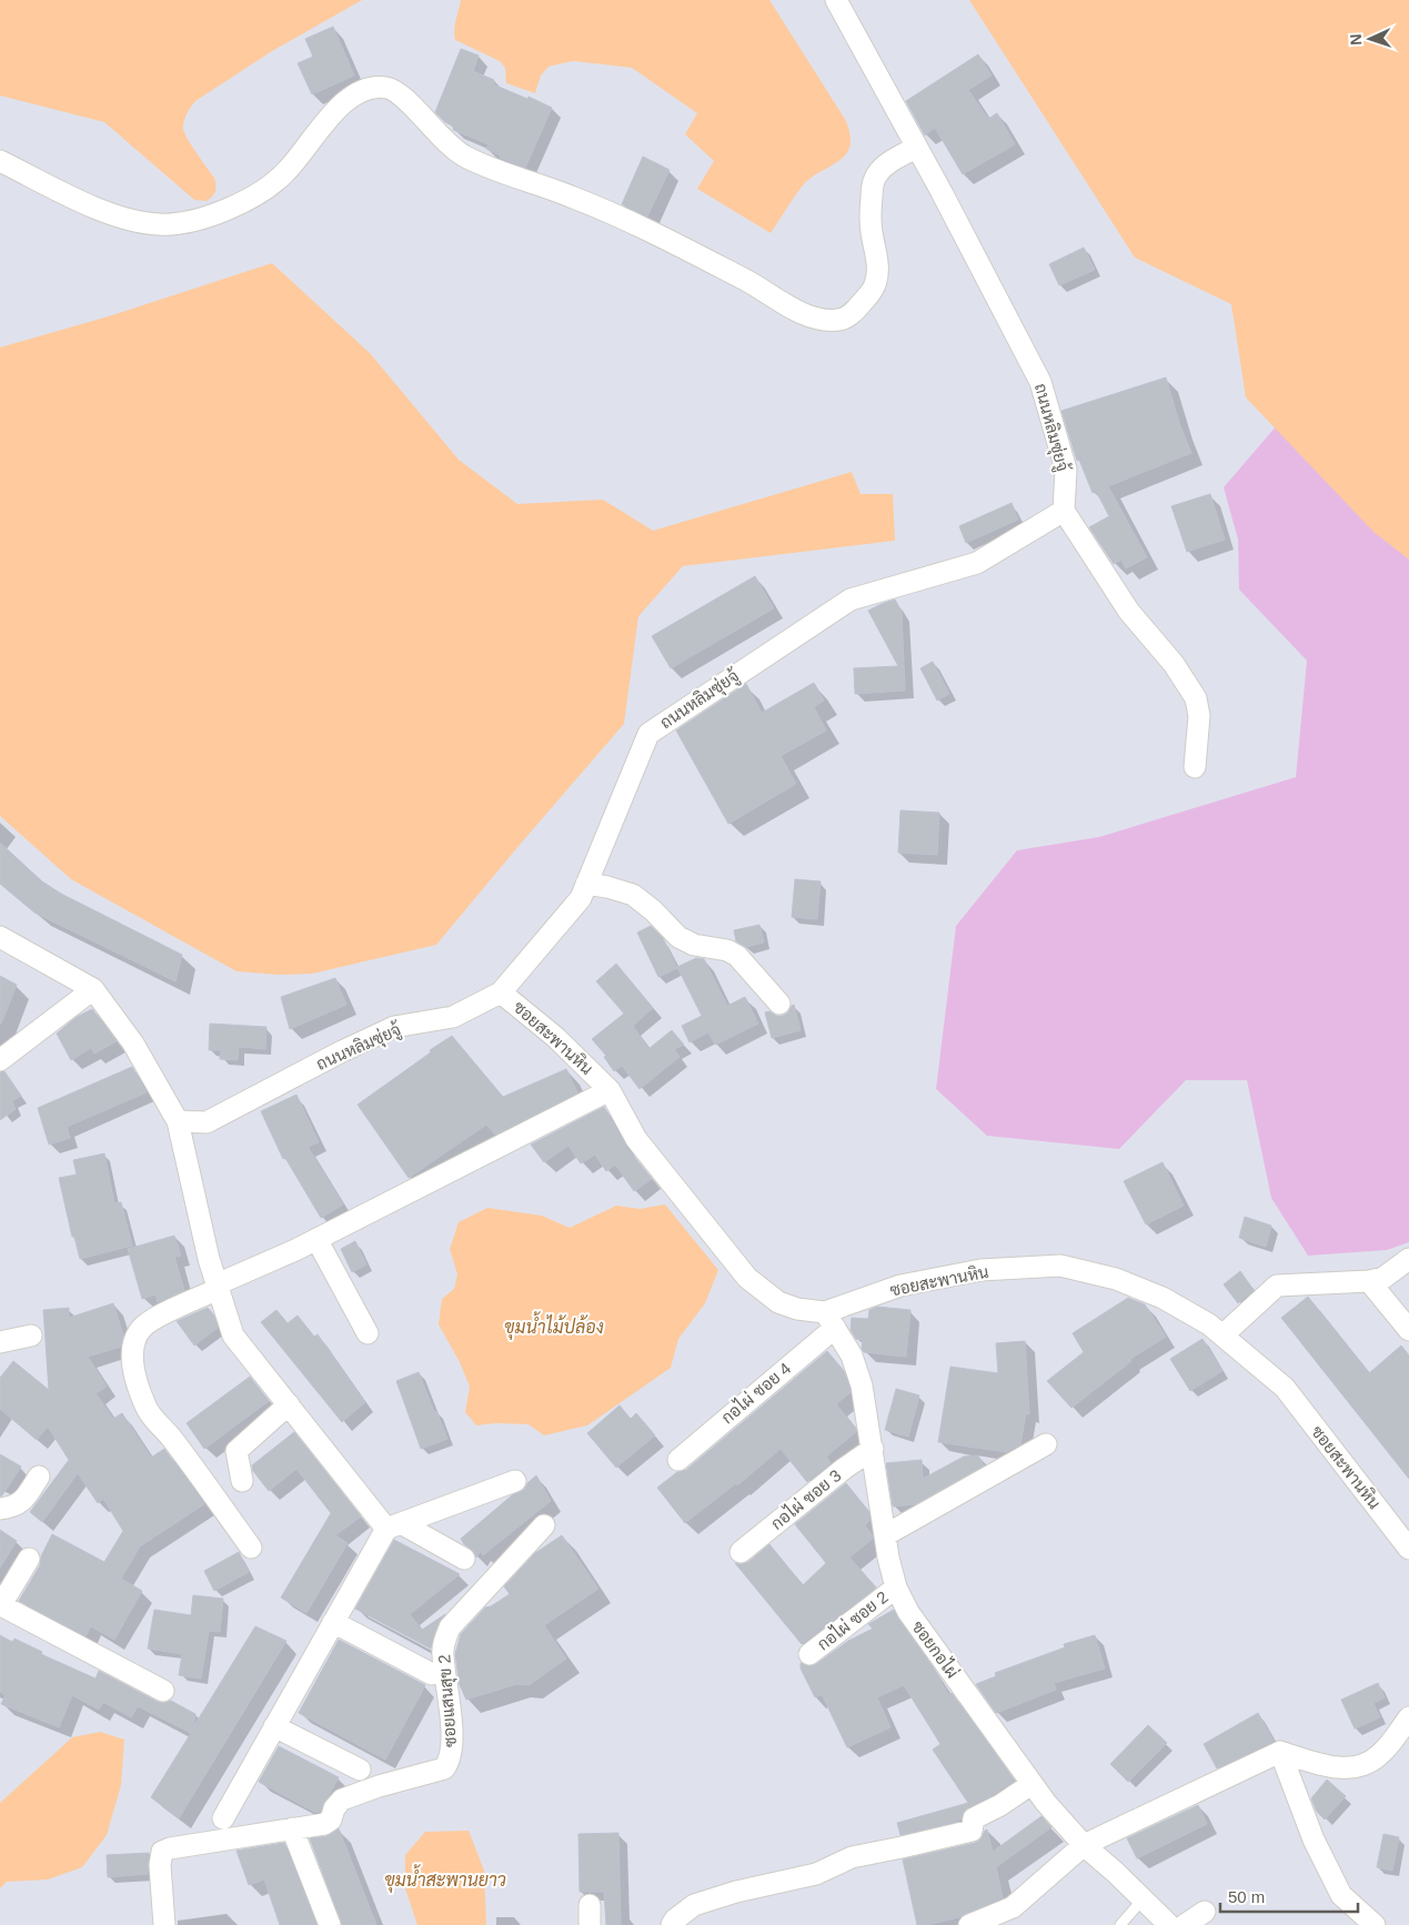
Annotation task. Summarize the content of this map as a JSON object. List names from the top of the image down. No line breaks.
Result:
{"streets":{"street":["ถนนหลิมซุ่ยจู้","ซอยสะพานหิน","กอไผ่ ซอย 4","กอไผ่ ซอย 3","กอไผ่ ซอย 2","ซอยกอไผ่","ซอยแสนสุข 2"]},"crossings":[["ถนนหลิมซุ่ยจู้","ซอยสะพานหิน"],["ซอยสะพานหิน","กอไผ่ ซอย 4"],["ซอยสะพานหิน","ซอยกอไผ่"],["กอไผ่ ซอย 4","ซอยกอไผ่"],["กอไผ่ ซอย 3","ซอยกอไผ่"],["กอไผ่ ซอย 2","ซอยกอไผ่"]],"water":["ขุมน้ำไม้ปล้อง","ขุมน้ำสะพานยาว"],"scale_bar":"50 m","north":"left"}
